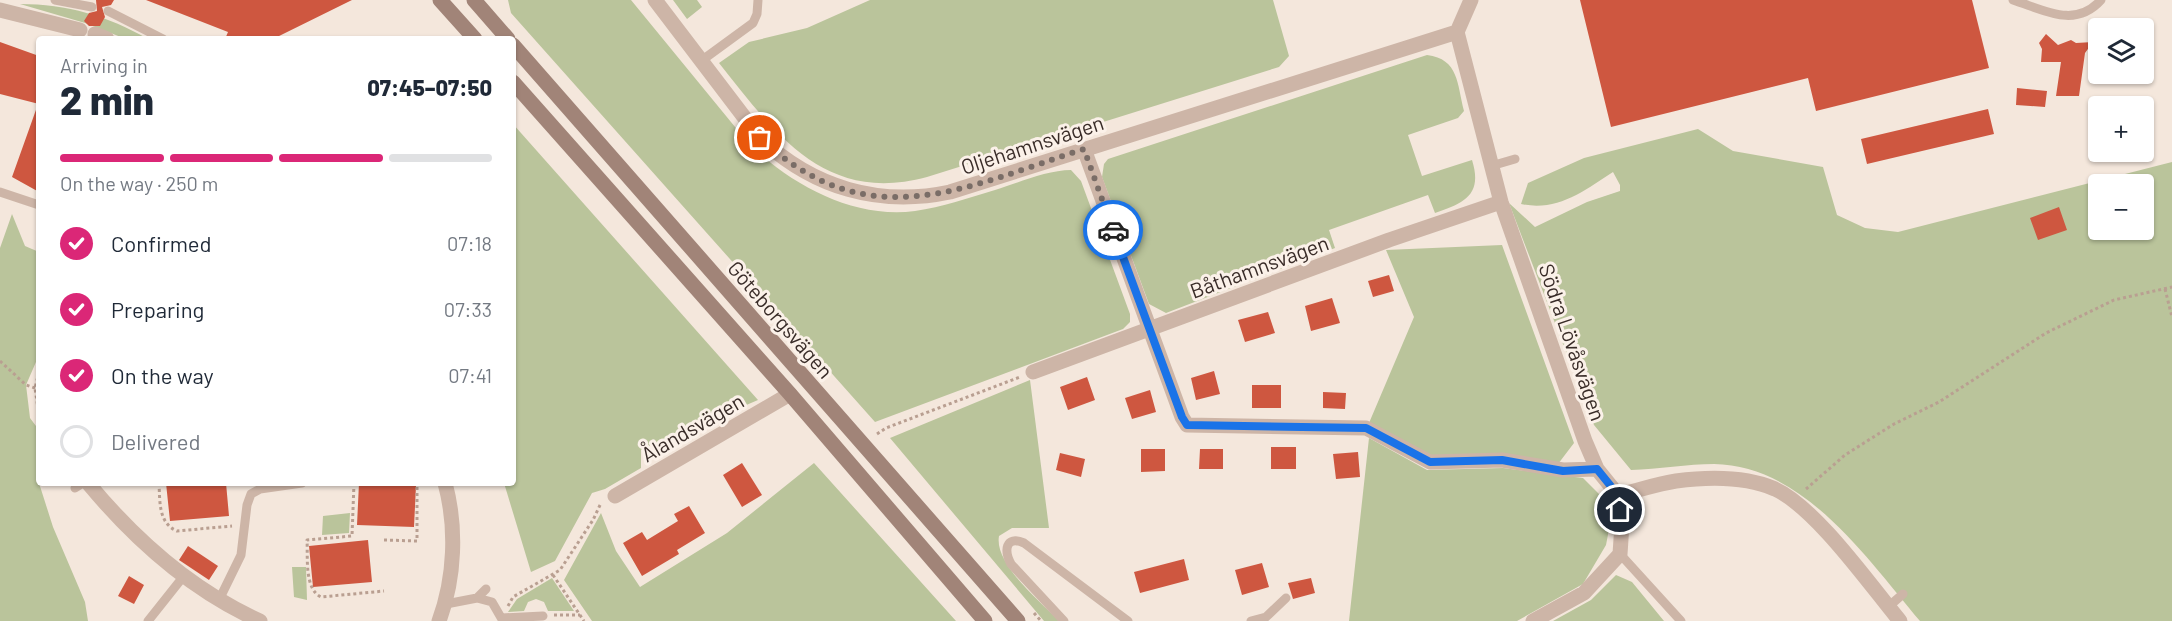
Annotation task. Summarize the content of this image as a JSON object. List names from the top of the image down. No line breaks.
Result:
{"streets":{"main road":["Göteborgsvägen"],"street":["Oljehamnsvägen","Båthamnsvägen","Södra Lövåsvägen","Ålandsvägen"]},"crossings":[["Oljehamnsvägen","Södra Lövåsvägen"],["Båthamnsvägen","Södra Lövåsvägen"],["Göteborgsvägen","Ålandsvägen"]],"page":{"map_buttons":["+","−"],"heading":["2 min","Arriving in","07:45–07:50"],"bar":"On the way · 250 m","list":[["Confirmed","07:18"],["Preparing","07:33"],["On the way","07:41"],"Delivered"]}}
